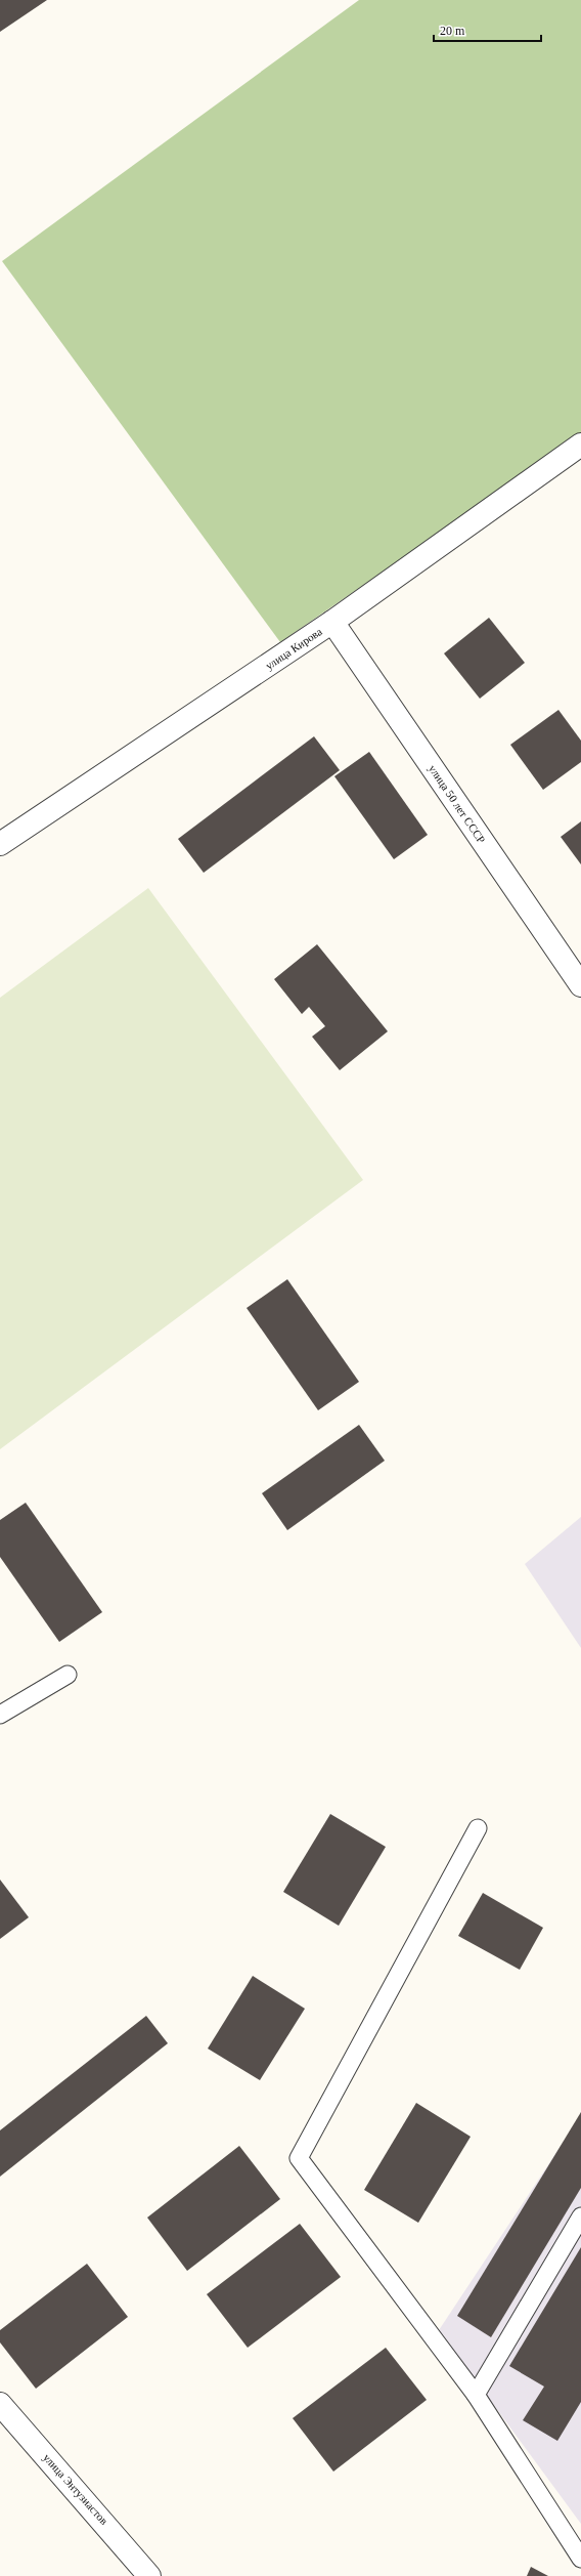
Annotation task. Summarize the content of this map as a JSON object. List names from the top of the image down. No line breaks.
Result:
{"streets":{"street":["улица Кирова","улица 50 лет СССР","улица Энтузиастов"]},"crossings":[["улица Кирова","улица 50 лет СССР"]],"scale_bar":"20 m"}
